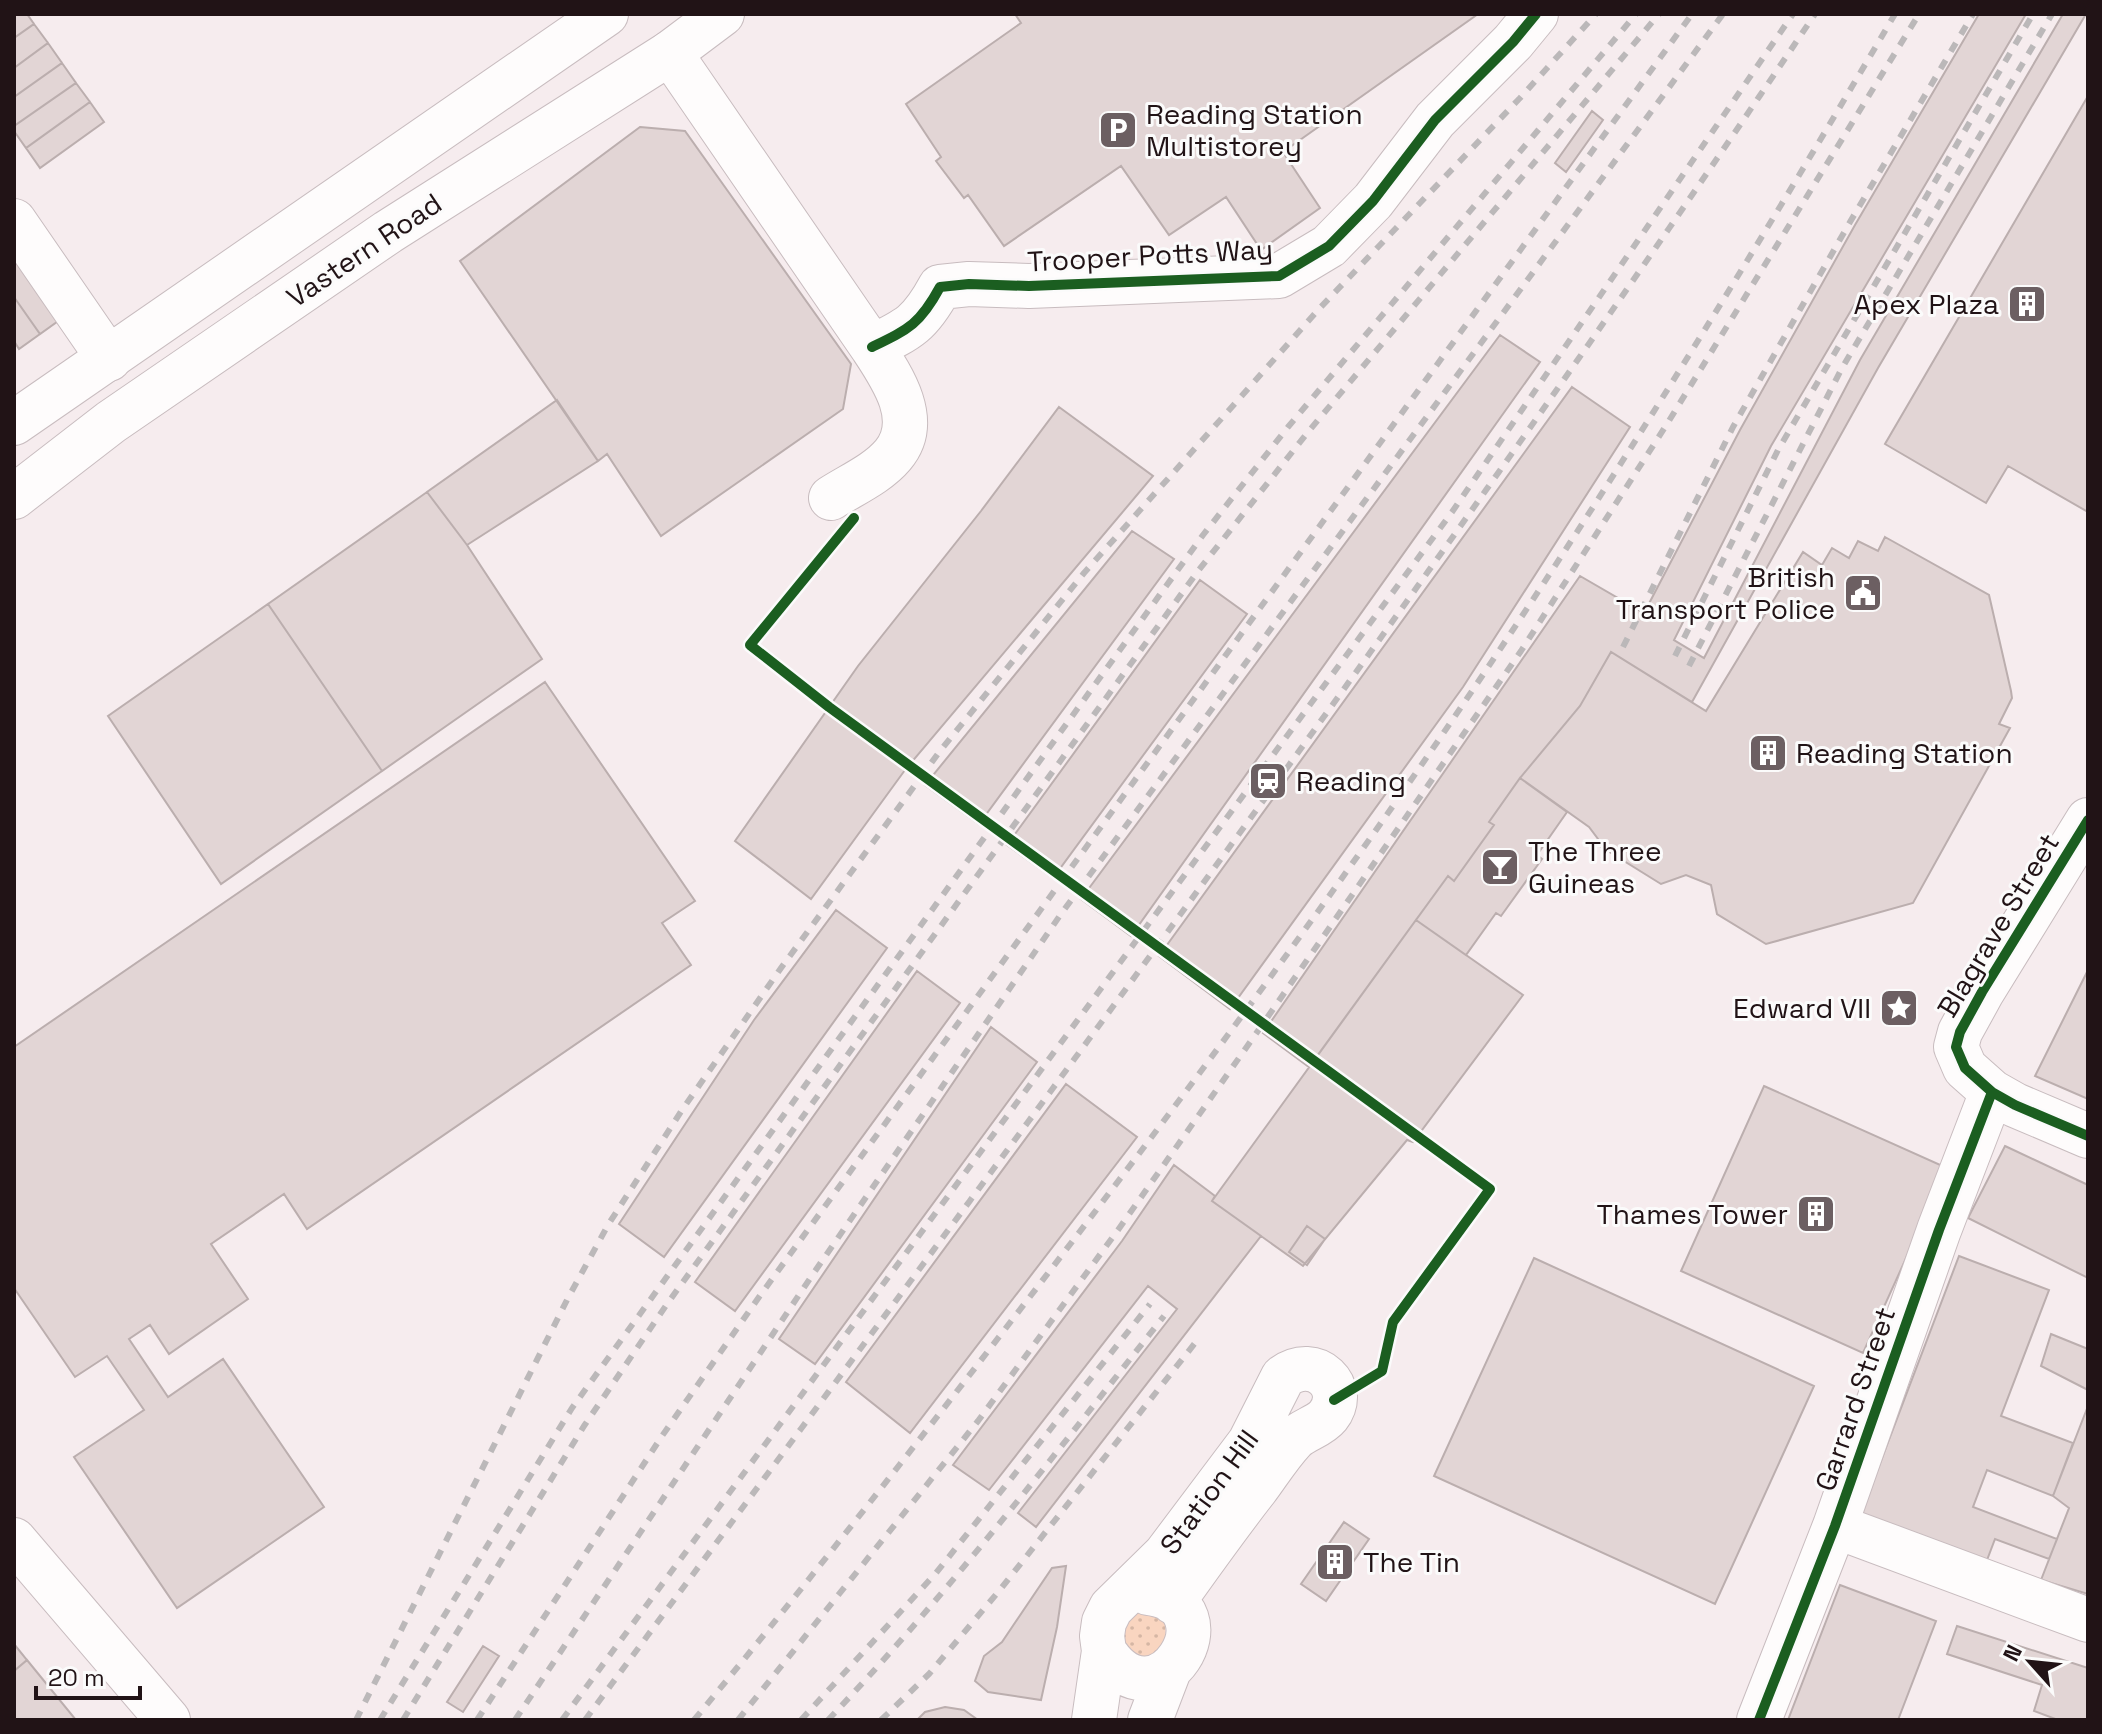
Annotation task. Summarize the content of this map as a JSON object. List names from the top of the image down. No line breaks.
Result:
{"streets":{"street":["Vastern Road","Trooper Potts Way","Blagrave Street","Garrard Street","Station Hill"]},"crossings":[["Blagrave Street","Garrard Street"]],"places":{"parking":["Reading Station Multistorey"],"building":["Apex Plaza","Reading Station","Thames Tower","The Tin"],"public building":["British Transport Police"],"station":["Reading"],"bar":["The Three Guineas"],"place":["Edward VII"]},"scale_bar":"20 m","north":"top left"}
